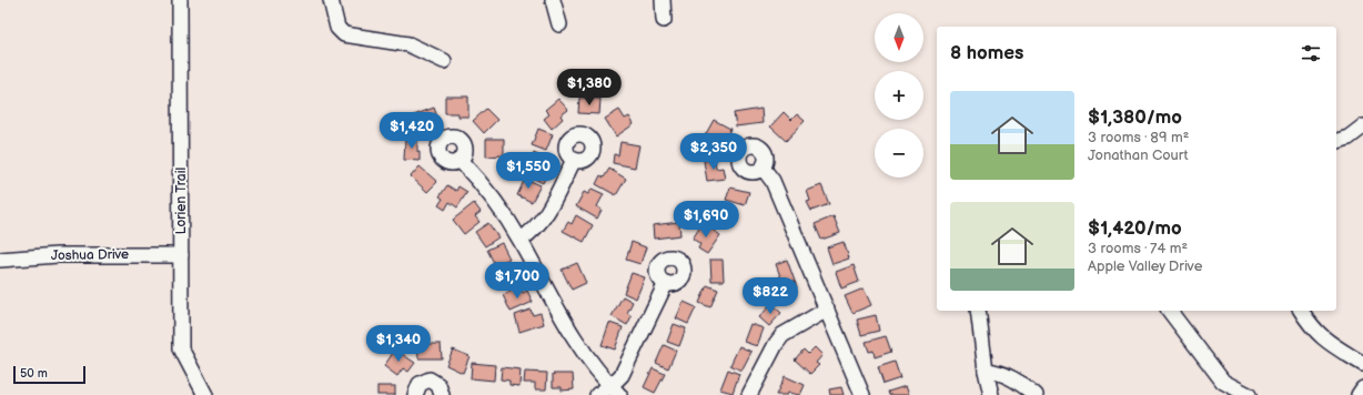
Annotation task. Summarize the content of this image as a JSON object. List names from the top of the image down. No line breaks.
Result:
{"streets":{"street":["Lorien Trail","Joshua Drive"]},"crossings":[["Lorien Trail","Joshua Drive"]],"scale_bar":"50 m","north":"bottom","page":{"map_buttons":["+","−"],"heading":"8 homes","price":["$1,380","$1,420","$2,350","$1,550","$1,690","$1,700","$822","$1,340"],"list":[{"name":"$1,380/mo","note":"3 rooms · 89 m² · Jonathan Court"},{"name":"$1,420/mo","note":"3 rooms · 74 m² · Apple Valley Drive"}],"scale":"50 m"}}
